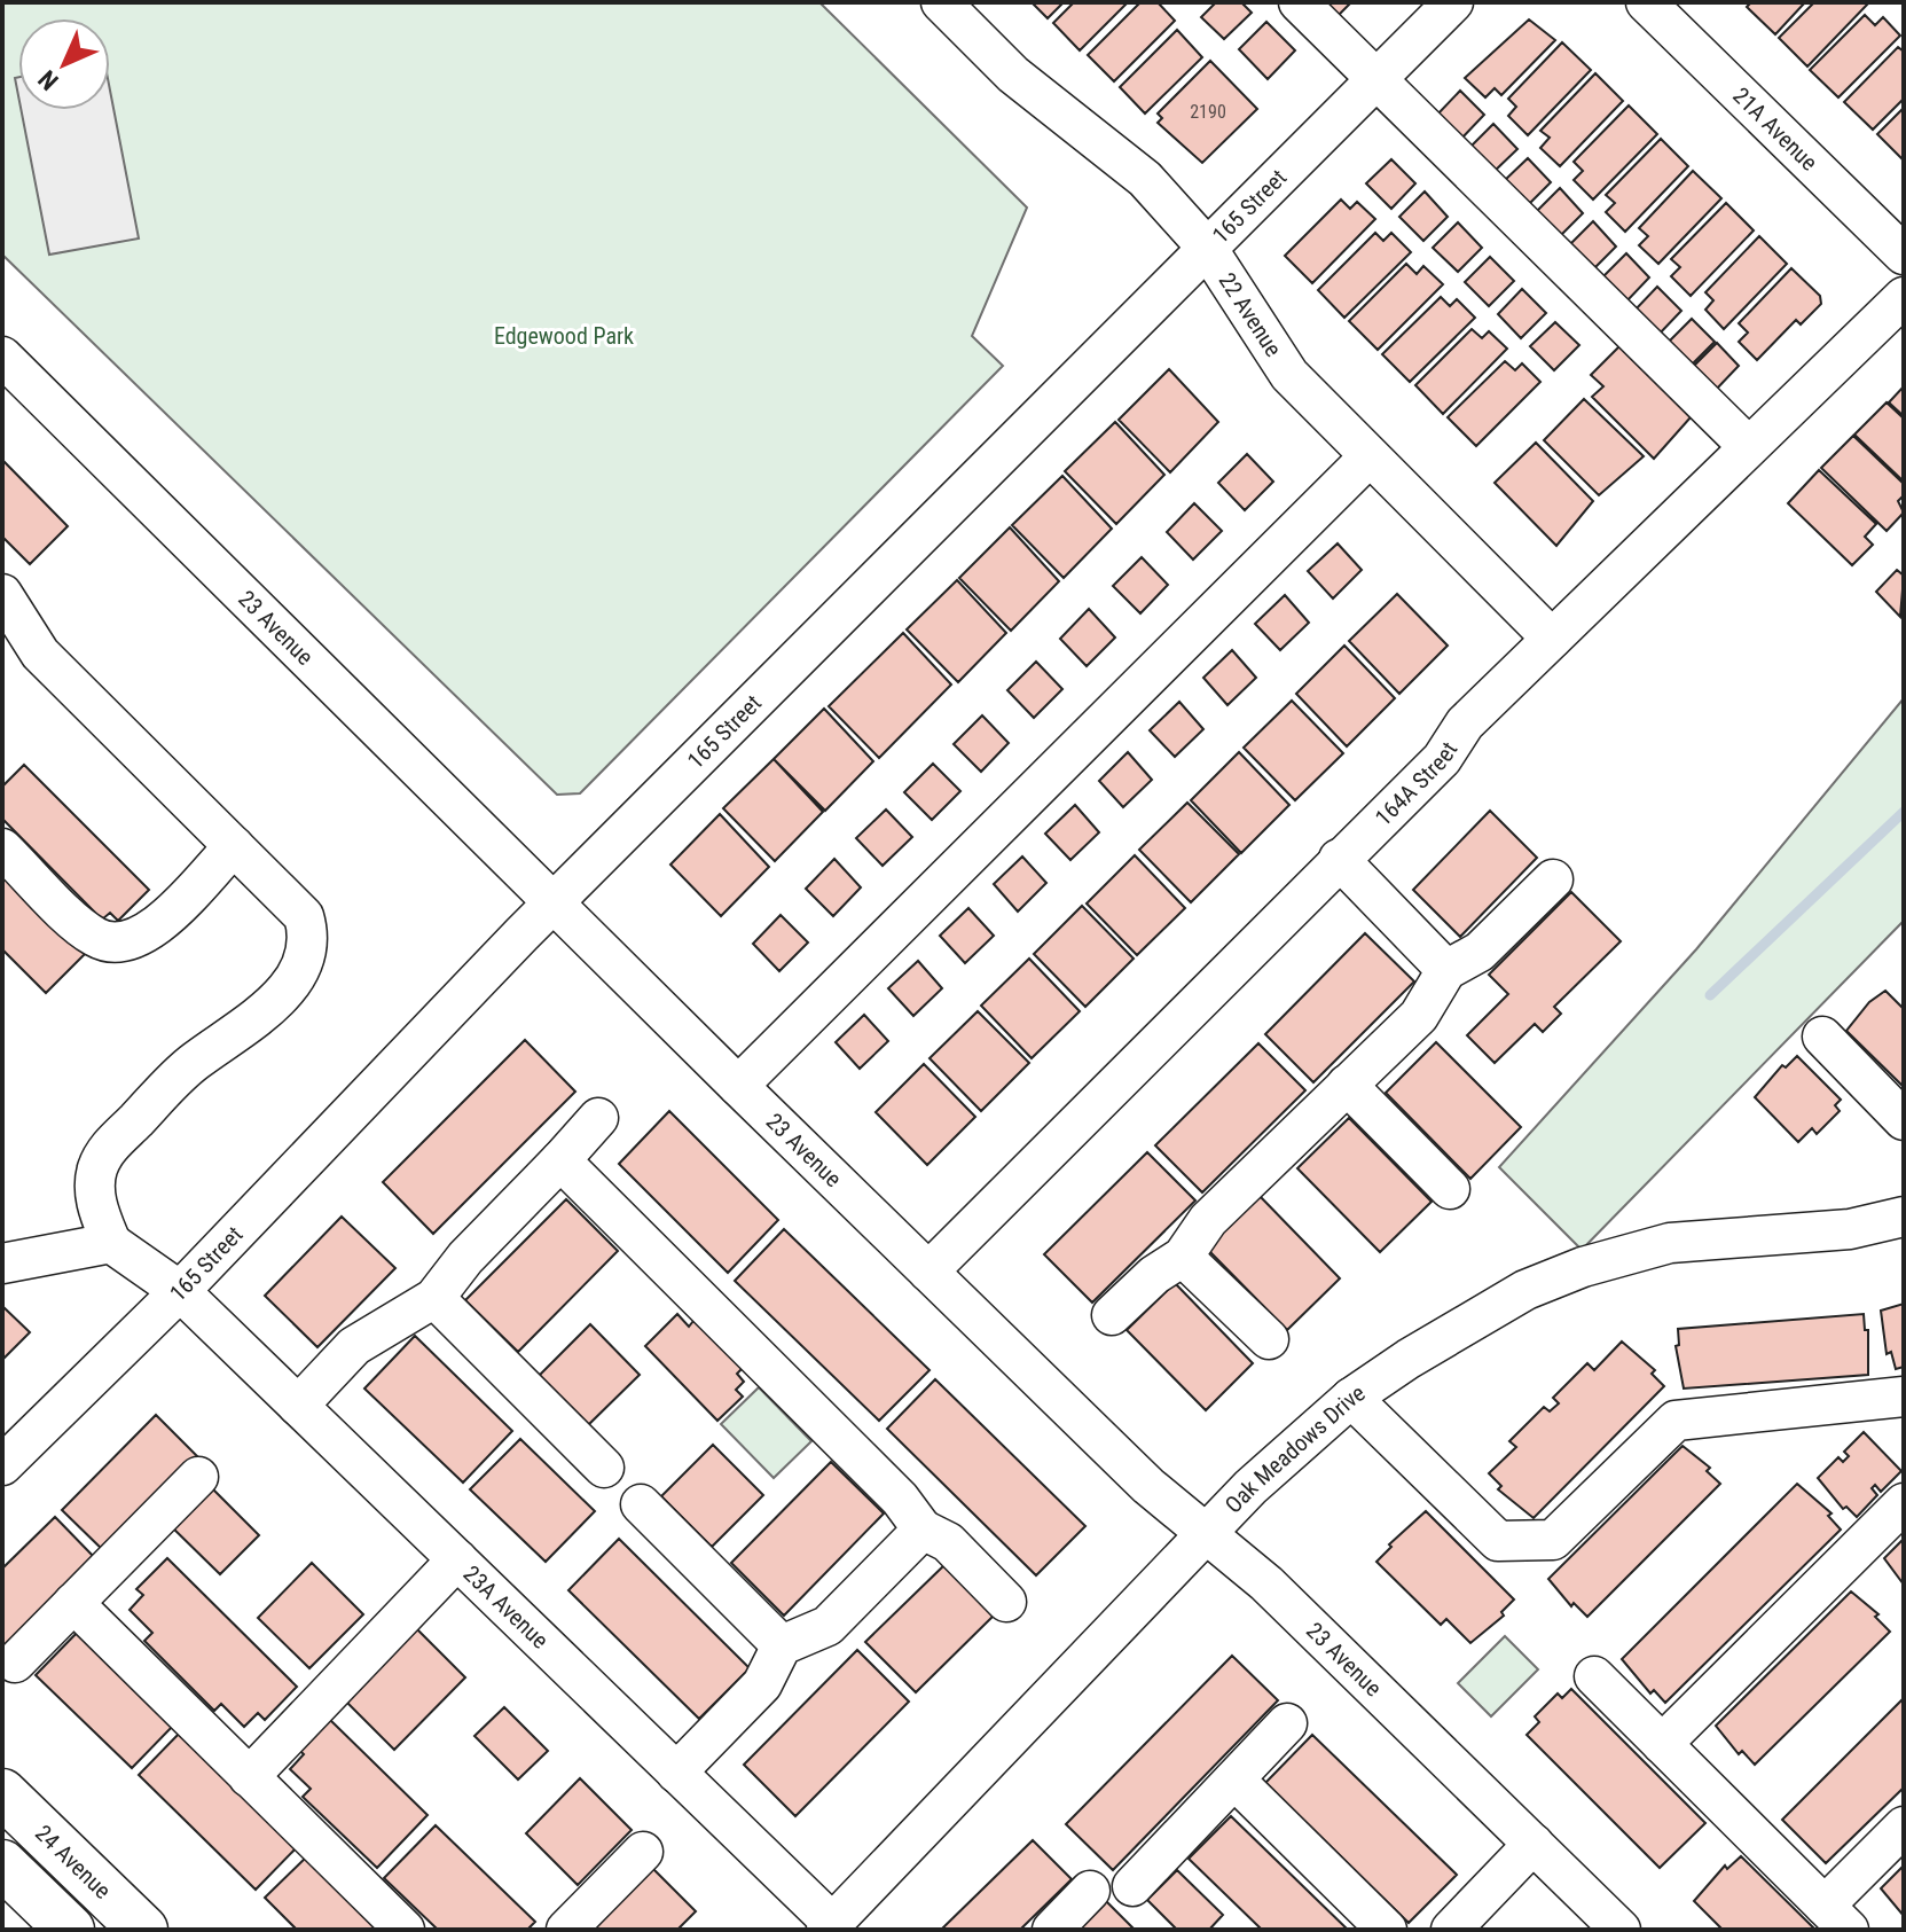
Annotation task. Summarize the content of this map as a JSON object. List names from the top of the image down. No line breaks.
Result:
{"streets":{"main road":["24 Avenue"],"street":["21A Avenue","165 Street","22 Avenue","23 Avenue","164A Street","Oak Meadows Drive","23A Avenue"]},"crossings":[["165 Street","22 Avenue"],["165 Street","23 Avenue"],["165 Street","23A Avenue"],["22 Avenue","164A Street"],["23 Avenue","164A Street"],["23 Avenue","Oak Meadows Drive"],["Oak Meadows Drive","23A Avenue"]],"parks":["Edgewood Park"],"house_numbers":["2190"],"north":"bottom left"}
